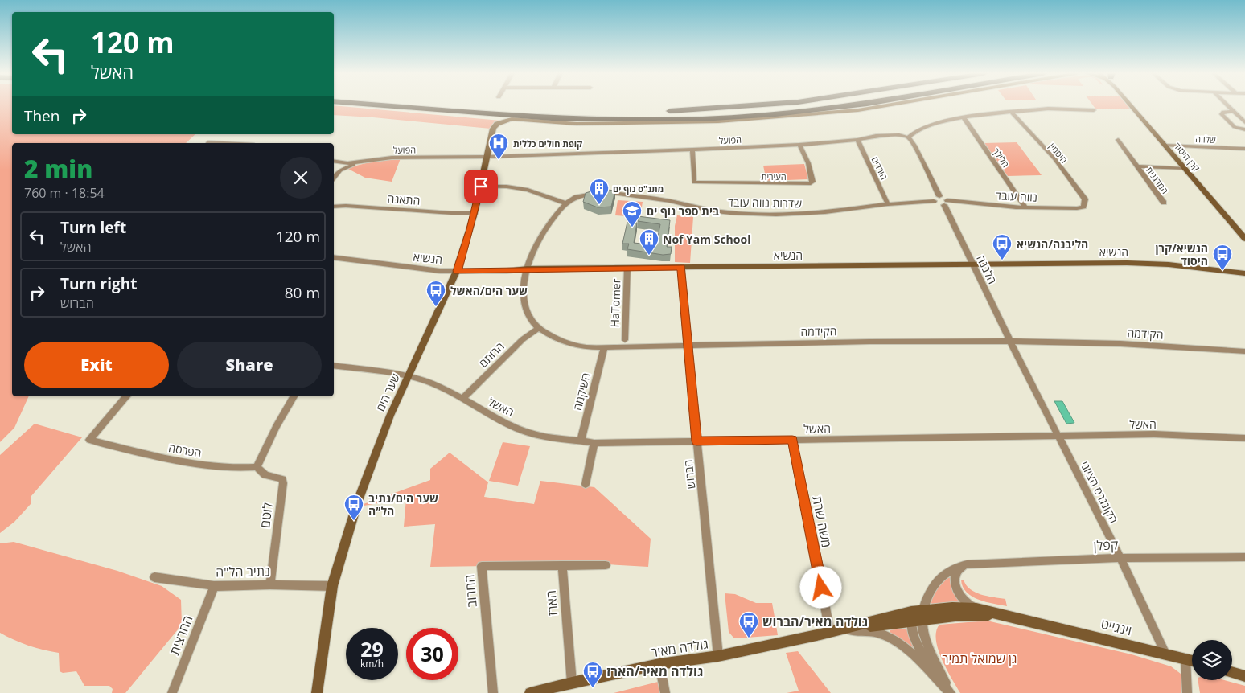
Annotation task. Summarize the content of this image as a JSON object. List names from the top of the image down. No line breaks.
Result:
{"streets":{"street":["שלווה","הפועל","היסמין","קרן היסוד","הלילך","הורדים","העירית","המרגנית","נווה עובד","התאנה","שדרות נווה עובד","הנשיא","הלבנה","HaTomer","הקידמה","הרותם","השיקמה","שער הים","האשל","הפרסה","הברוש","הקונגרס הציוני","לוטם","משה שרת","קפלן","נתיב הל\"ה","החרוב","הארז","וינגייט","החרצית","גולדה מאיר"]},"crossings":[["שלווה","קרן היסוד"],["הפועל","הורדים"],["הפועל","העירית"],["הפועל","שער הים"],["היסמין","נווה עובד"],["קרן היסוד","המרגנית"],["הלילך","נווה עובד"],["הורדים","שדרות נווה עובד"],["נווה עובד","הלבנה"],["התאנה","שער הים"],["שדרות נווה עובד","הקידמה"],["הנשיא","הלבנה"],["הנשיא","HaTomer"],["הנשיא","הקידמה"],["הנשיא","שער הים"],["הנשיא","הברוש"],["הלבנה","הקידמה"],["הלבנה","הקונגרס הציוני"],["הקידמה","הרותם"],["הקידמה","השיקמה"],["הקידמה","הברוש"],["הקידמה","הקונגרס הציוני"],["הרותם","האשל"],["השיקמה","האשל"],["שער הים","האשל"],["שער הים","נתיב הל\"ה"],["האשל","הברוש"],["האשל","הקונגרס הציוני"],["האשל","משה שרת"],["הפרסה","לוטם"],["הברוש","גולדה מאיר"],["הקונגרס הציוני","קפלן"],["הקונגרס הציוני","וינגייט"],["לוטם","נתיב הל\"ה"],["משה שרת","גולדה מאיר"],["קפלן","וינגייט"],["קפלן","גולדה מאיר"],["נתיב הל\"ה","החרצית"],["החרוב","הארז"],["הארז","גולדה מאיר"],["וינגייט","גולדה מאיר"]],"parks":["גן שמואל תמיר"],"places":{"hospital":["קופת חולים כללית"],"building":["מתנ\"ס נוף ים","Nof Yam School"],"school or university":["בית ספר נוף ים"],"bus stop":["הליבנה/הנשיא","הנשיא/קרן היסוד","שער הים/האשל","שער הים/נתיב הל״ה","גולדה מאיר/הברוש","גולדה מאיר/הארז"]},"page":{"turn":["120 m","האשל"],"then":"Then","heading":["2 min","760 m · 18:54"],"list":[{"name":"Turn left","note":"האשל","value":"120 m"},{"name":"Turn right","note":"הברוש","value":"80 m"}],"buttons":["Exit","Share"],"speed":"29 km/h","limit":"30"}}
